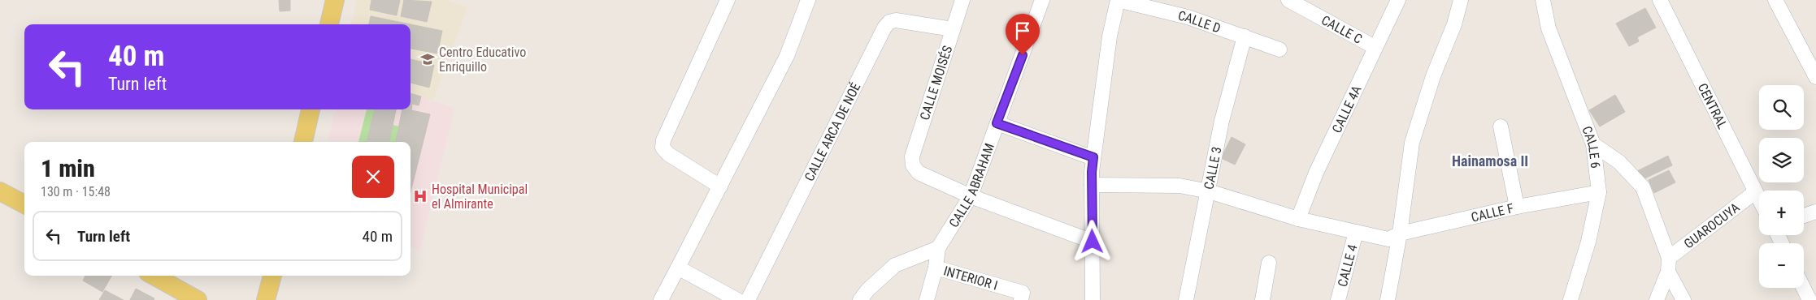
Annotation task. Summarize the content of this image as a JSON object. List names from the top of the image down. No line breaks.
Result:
{"streets":{"street":["CALLE D","CALLE C","CALLE MOISÉS","CENTRAL","CALLE 4A","CALLE ARCA DE NOÉ","CALLE 6","CALLE 3","CALLE ABRAHAM","CALLE F","GUAROCUYA","CALLE 4","INTERIOR I"]},"crossings":[["CALLE D","CALLE 3"],["CALLE C","CALLE 4A"],["CALLE MOISÉS","CALLE ARCA DE NOÉ"],["CALLE MOISÉS","CALLE ABRAHAM"],["CENTRAL","GUAROCUYA"],["CALLE 6","CALLE F"],["CALLE ABRAHAM","INTERIOR I"]],"districts":["Hainamosa II"],"places":{"school or university":["Centro Educativo Enriquillo"],"hospital":["Hospital Municipal el Almirante"]},"page":{"turn":["40 m","Turn left"],"map_buttons":["+","−"],"heading":["1 min","130 m · 15:48"],"list":[{"name":"Turn left","value":"40 m"}]}}
